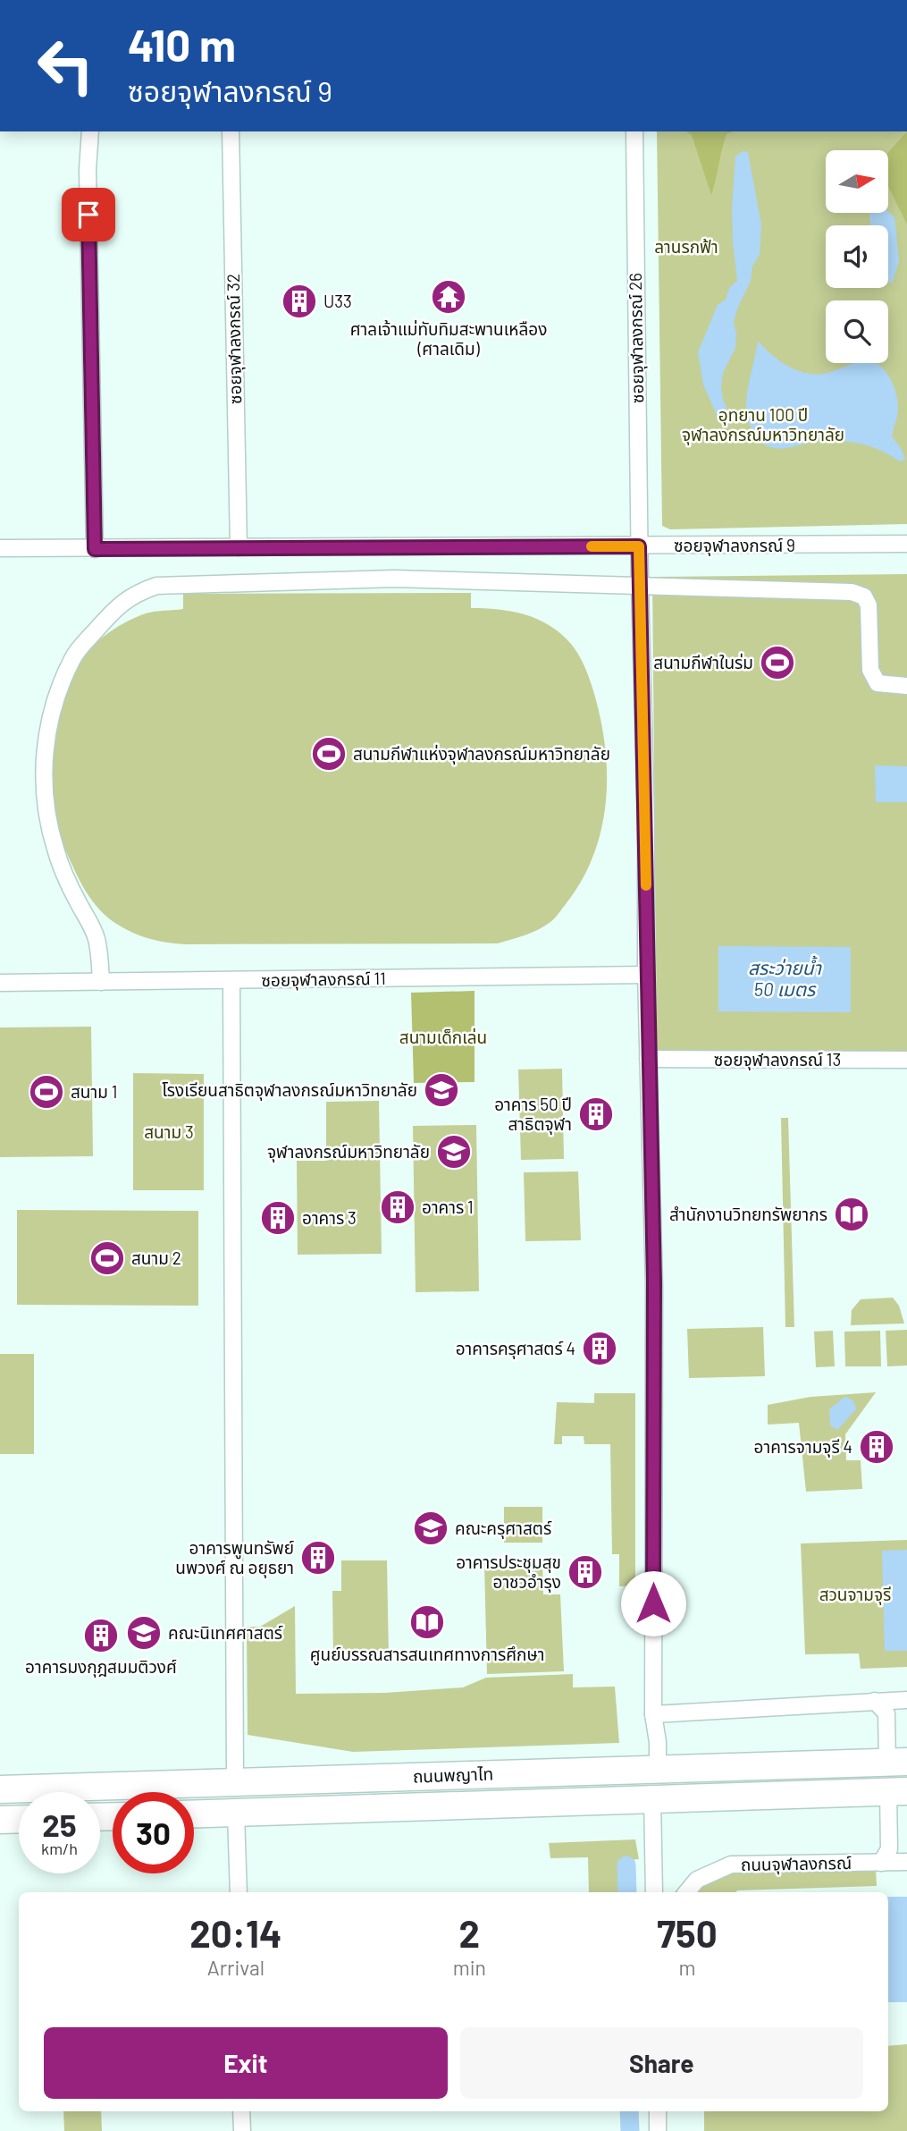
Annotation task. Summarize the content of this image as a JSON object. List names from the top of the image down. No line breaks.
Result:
{"streets":{"main road":["ถนนพญาไท"],"street":["ซอยจุฬาลงกรณ์ 26","ซอยจุฬาลงกรณ์ 32","ซอยจุฬาลงกรณ์ 9","ซอยจุฬาลงกรณ์ 11","ซอยจุฬาลงกรณ์ 13","ถนนจุฬาลงกรณ์"]},"crossings":[["ซอยจุฬาลงกรณ์ 26","ซอยจุฬาลงกรณ์ 9"],["ซอยจุฬาลงกรณ์ 26","ซอยจุฬาลงกรณ์ 11"],["ซอยจุฬาลงกรณ์ 26","ซอยจุฬาลงกรณ์ 13"],["ซอยจุฬาลงกรณ์ 26","ถนนพญาไท"],["ซอยจุฬาลงกรณ์ 32","ซอยจุฬาลงกรณ์ 9"]],"water":["สระว่ายน้ำ 50 เมตร"],"parks":["ลานรกฟ้า","อุทยาน 100 ปี จุฬาลงกรณ์มหาวิทยาลัย","สนามเด็กเล่น","สนาม 3","สวนจามจุรี"],"places":{"temple":["ศาลเจ้าแม่ทับทิมสะพานเหลือง (ศาลเดิม)"],"building":["U33","อาคาร 50 ปี สาธิตจุฬา","อาคาร 1","อาคาร 3","อาคารครุศาสตร์ 4","อาคารจามจุรี 4","อาคารพูนทรัพย์ นพวงศ์ ณ อยุธยา","อาคารประชุมสุข อาชวอำรุง","อาคารมงกุฎสมมติวงศ์"],"sports":["สนามกีฬาในร่ม","สนามกีฬาแห่งจุฬาลงกรณ์มหาวิทยาลัย","สนาม 1","สนาม 2"],"school or university":["โรงเรียนสาธิตจุฬาลงกรณ์มหาวิทยาลัย","จุฬาลงกรณ์มหาวิทยาลัย","คณะครุศาสตร์","คณะนิเทศศาสตร์"],"library":["สำนักงานวิทยทรัพยากร","ศูนย์บรรณสารสนเทศทางการศึกษา"]},"north":"right","page":{"turn":["410 m","ซอยจุฬาลงกรณ์ 9"],"speed":"25 km/h","limit":"30","eta":["20:14","Arrival","2","min","750","m"],"buttons":["Exit","Share"]}}
